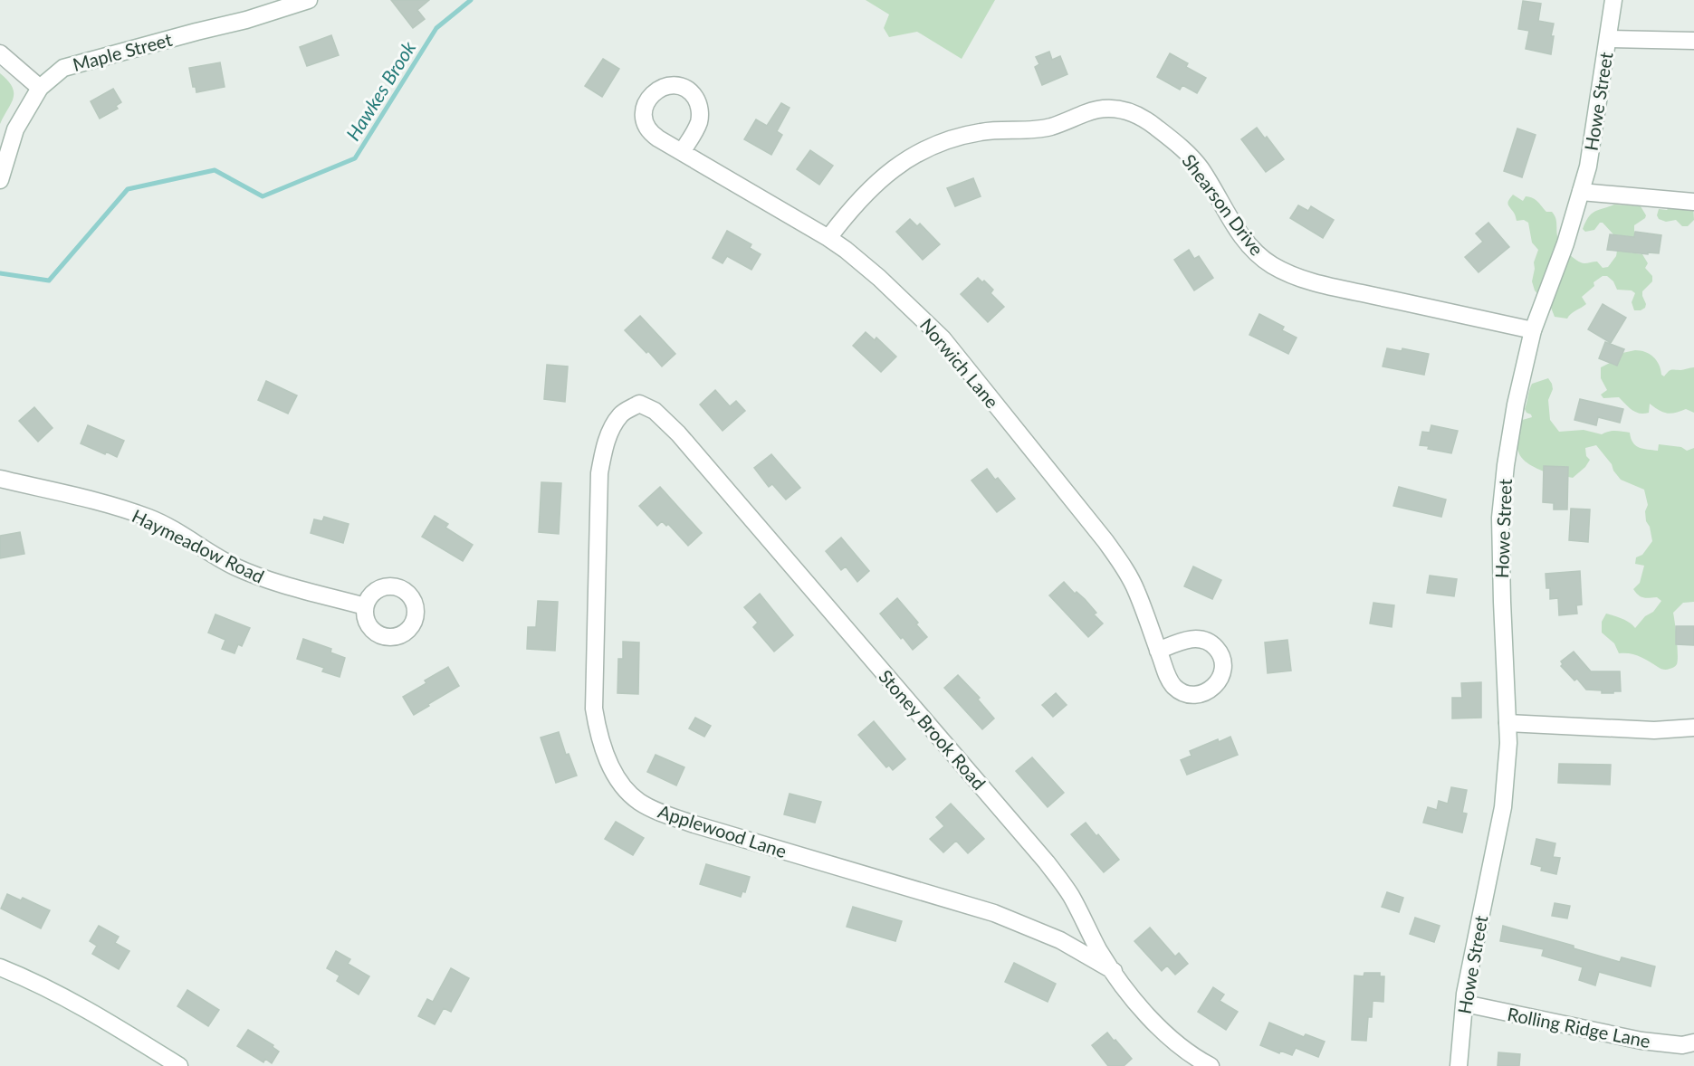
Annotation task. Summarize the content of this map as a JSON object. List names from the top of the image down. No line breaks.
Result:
{"streets":{"street":["Maple Street","Howe Street","Shearson Drive","Norwich Lane","Haymeadow Road","Stoney Brook Road","Applewood Lane","Rolling Ridge Lane"]},"crossings":[["Howe Street","Shearson Drive"],["Howe Street","Rolling Ridge Lane"],["Shearson Drive","Norwich Lane"],["Stoney Brook Road","Applewood Lane"]],"water":["Hawkes Brook"]}
